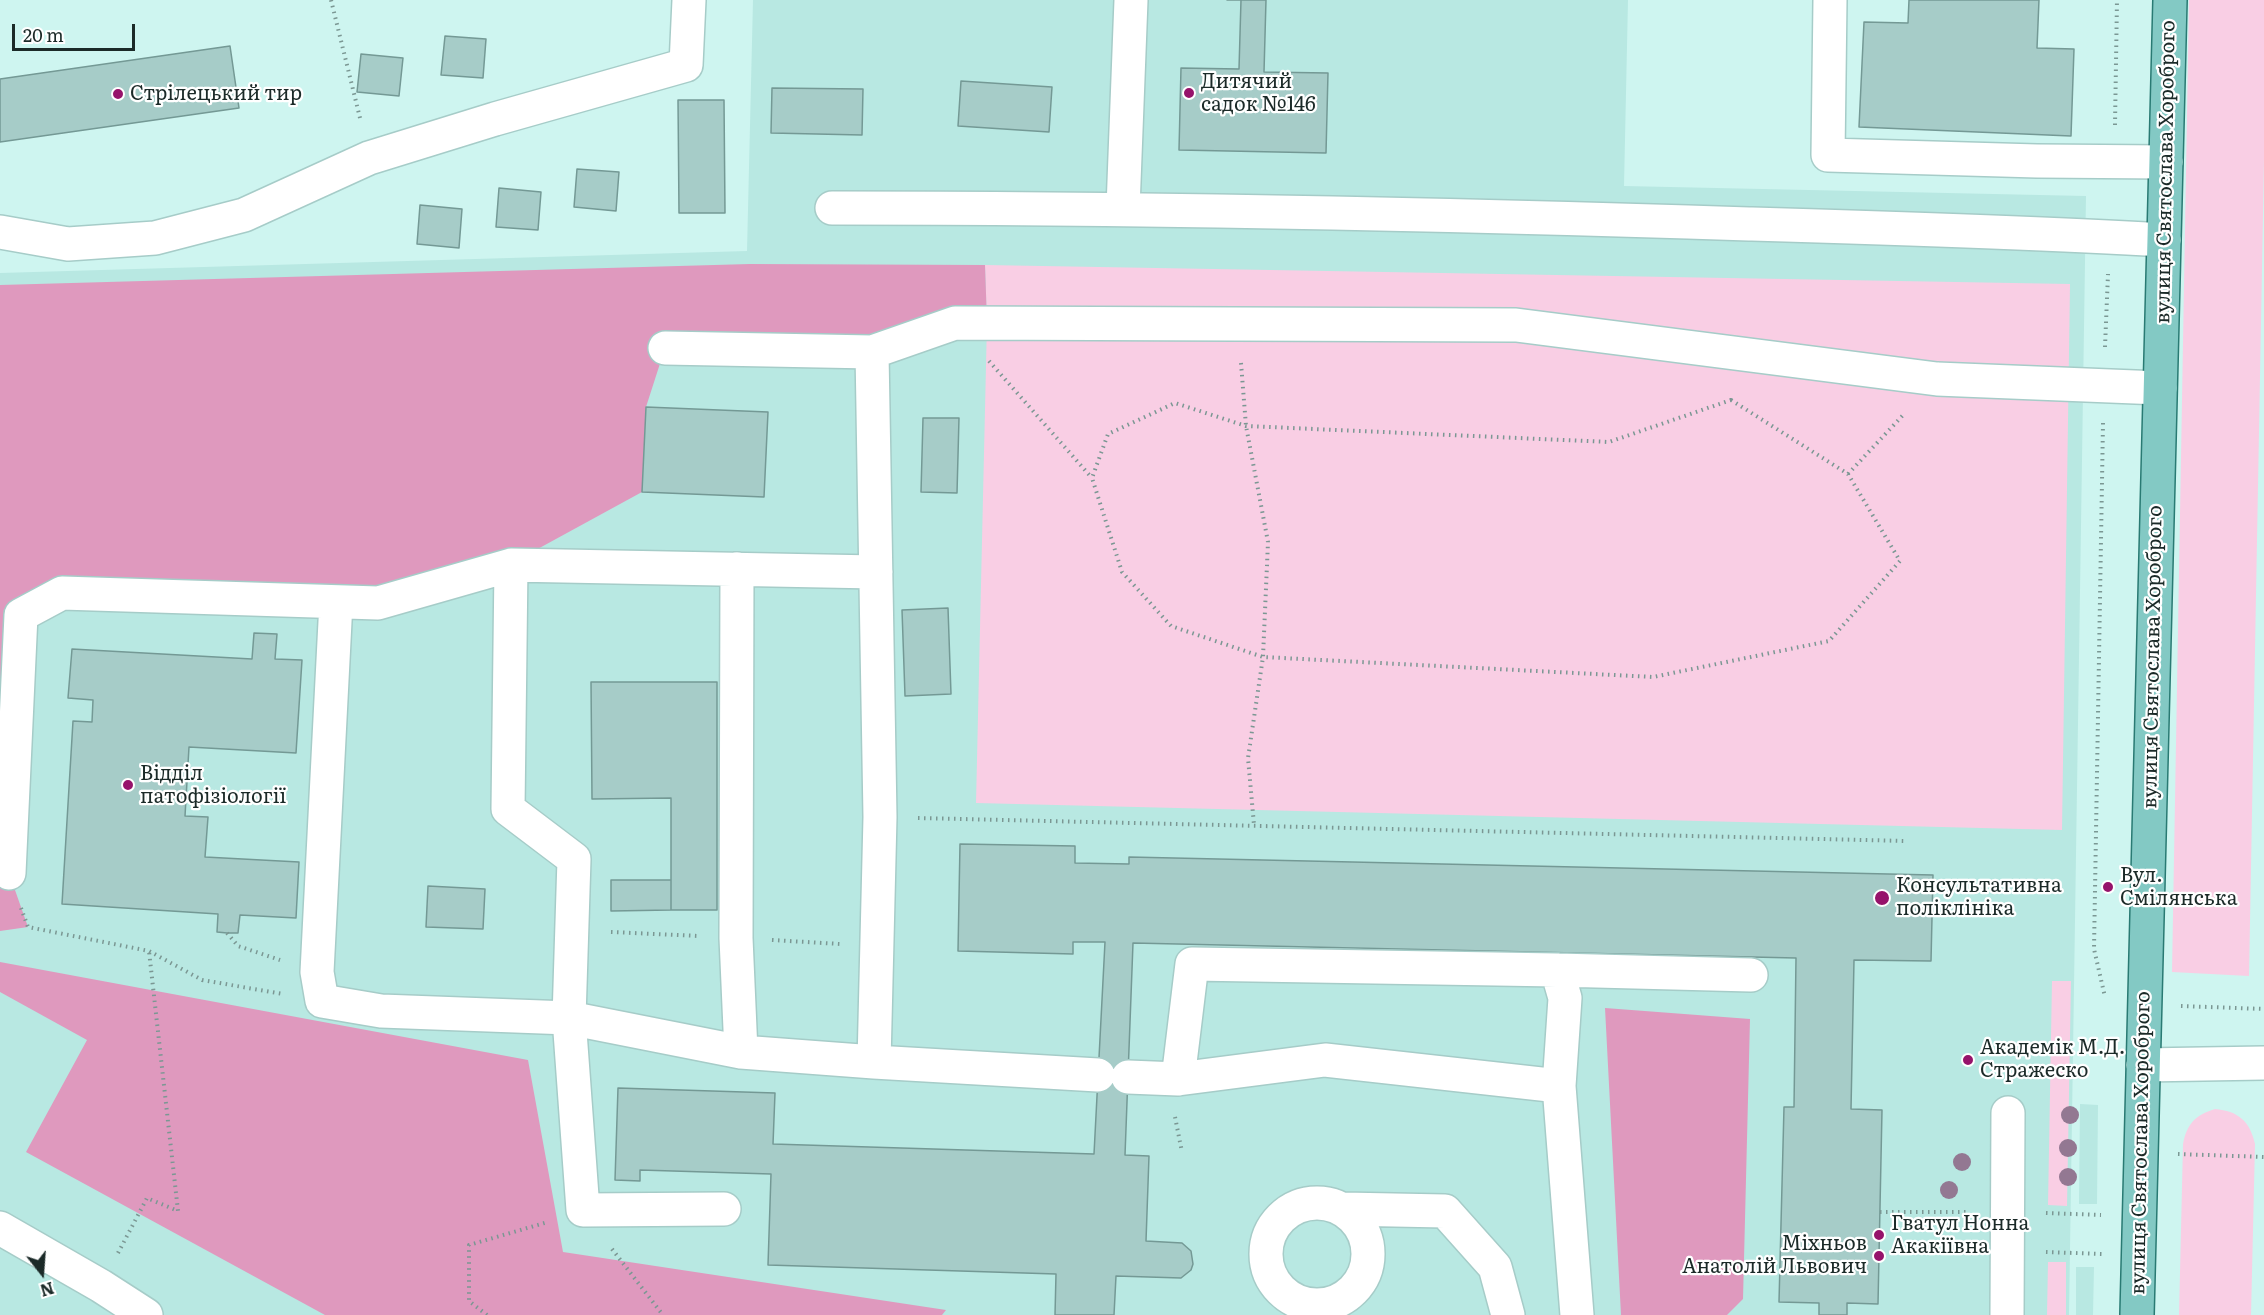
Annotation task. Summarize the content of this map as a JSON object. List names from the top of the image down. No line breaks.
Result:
{"streets":{"main road":["вулиця Святослава Хороброго"]},"places":["Дитячий садок №146","Стрілецький тир","Відділ патофізіології","Вул. Смілянська","Консультативна поліклініка","Академік М.Д. Стражеско","Гватул Нонна Акакіївна","Міхньов Анатолій Львович"],"scale_bar":"20 m","north":"bottom"}
